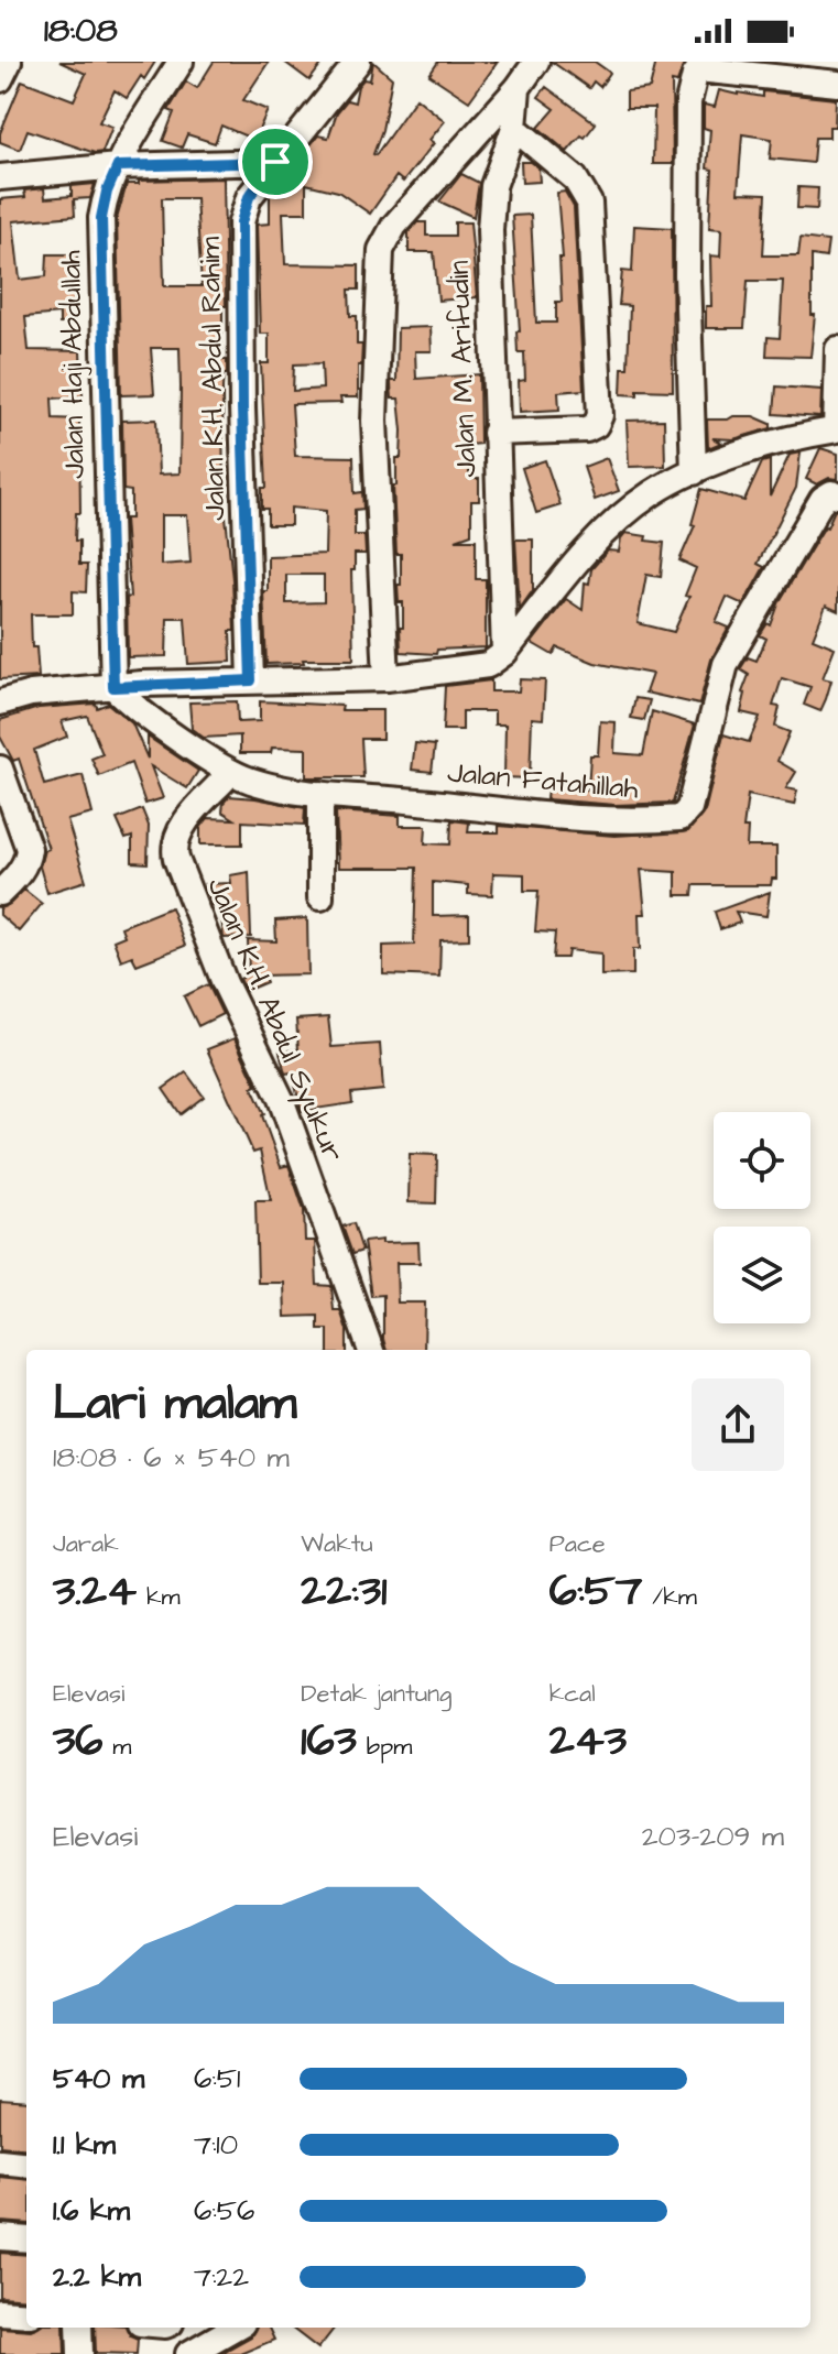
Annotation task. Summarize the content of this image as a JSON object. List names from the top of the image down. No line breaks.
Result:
{"streets":{"street":["Jalan Haji Abdullah","Jalan M. Arifudin","Jalan K.H. Abdul Rahim","Jalan Fatahillah","Jalan K.H. Abdul Syukur"]},"crossings":[["Jalan Haji Abdullah","Jalan Fatahillah"],["Jalan Fatahillah","Jalan K.H. Abdul Syukur"]],"page":{"status":"18:08","heading":["Lari malam","18:08 · 6 × 540 m"],"stats":[["Jarak","3.24 km"],["Waktu","22:31"],["Pace","6:57 /km"],["Elevasi","36 m"],["Detak jantung","163 bpm"],["kcal","243"]],"chart":["Elevasi","203–209 m"],"list":[{"name":"540 m","note":"6:51"},{"name":"1.1 km","note":"7:10"},{"name":"1.6 km","note":"6:56"},{"name":"2.2 km","note":"7:22"}]}}
